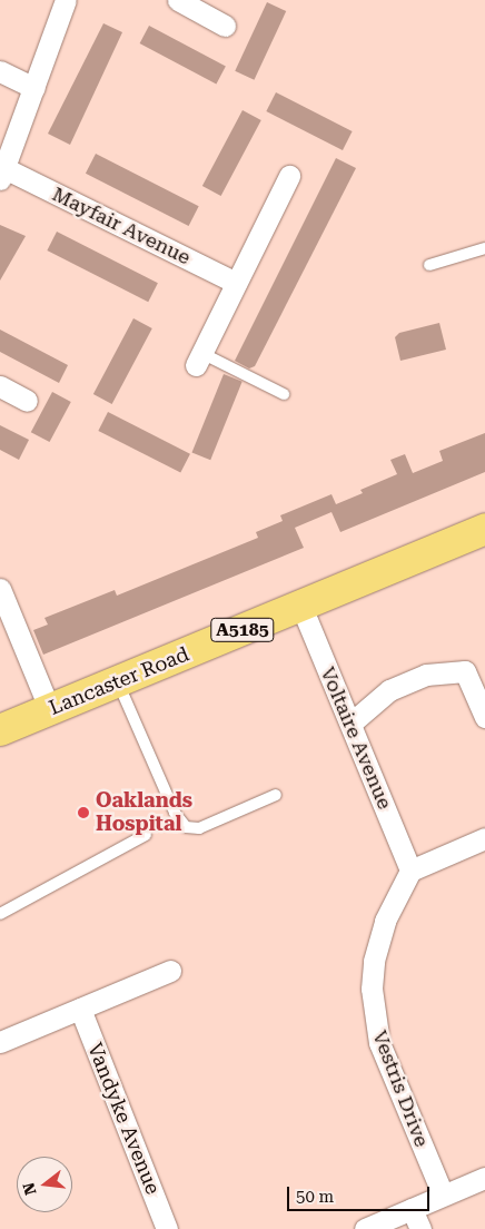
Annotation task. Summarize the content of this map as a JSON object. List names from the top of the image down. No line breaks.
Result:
{"streets":{"main road":["A5185","Lancaster Road"],"street":["Mayfair Avenue","Voltaire Avenue","Vestris Drive","Vandyke Avenue"]},"crossings":[["Lancaster Road","Voltaire Avenue"],["Voltaire Avenue","Vestris Drive"]],"places":["Oaklands Hospital"],"scale_bar":"50 m","north":"left"}
